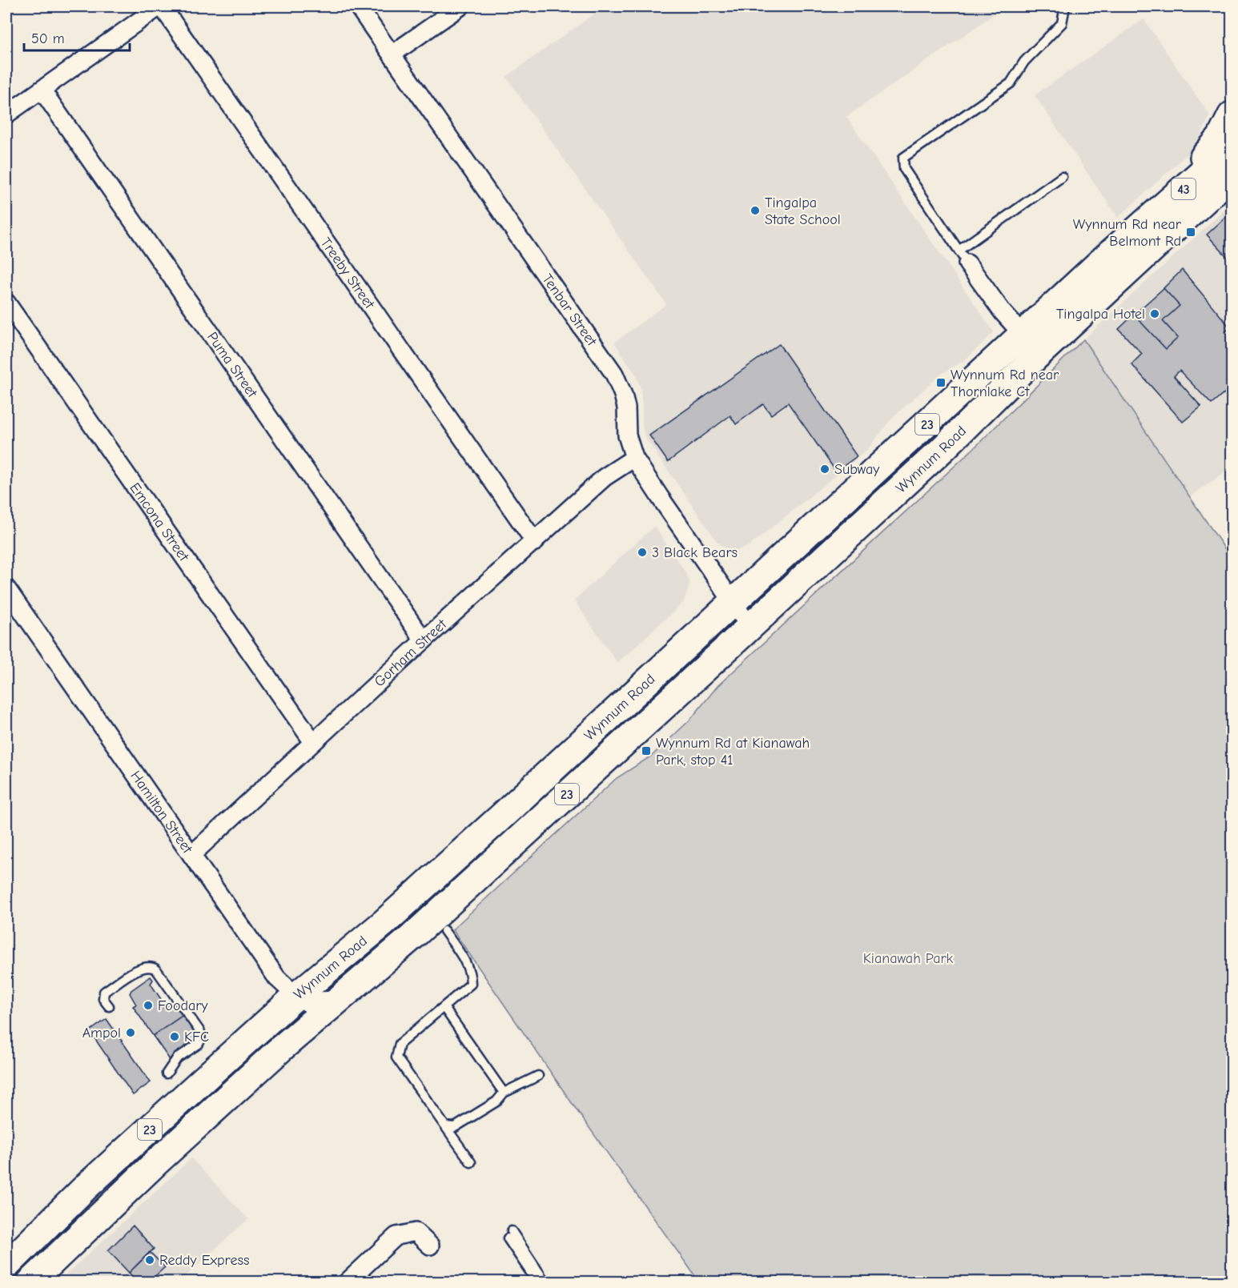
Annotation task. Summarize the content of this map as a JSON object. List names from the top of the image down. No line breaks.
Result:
{"streets":{"main road":["43","23","Wynnum Road"],"street":["Treeby Street","Tenbar Street","Puma Street","Emcona Street","Gorham Street","Hamilton Street"]},"crossings":[["Treeby Street","Gorham Street"],["Tenbar Street","Wynnum Road"],["Tenbar Street","Gorham Street"],["Puma Street","Gorham Street"],["23","Wynnum Road"],["Wynnum Road","Hamilton Street"],["Emcona Street","Gorham Street"],["Gorham Street","Hamilton Street"]],"parks":["Kianawah Park"],"places":{"other":["Tingalpa State School","Tingalpa Hotel","Subway","3 Black Bears","Foodary","Ampol","KFC","Reddy Express"],"transit":["Wynnum Rd near Belmont Rd","Wynnum Rd near Thornlake Ct","Wynnum Rd at Kianawah Park, stop 41"]},"scale_bar":"50 m"}
